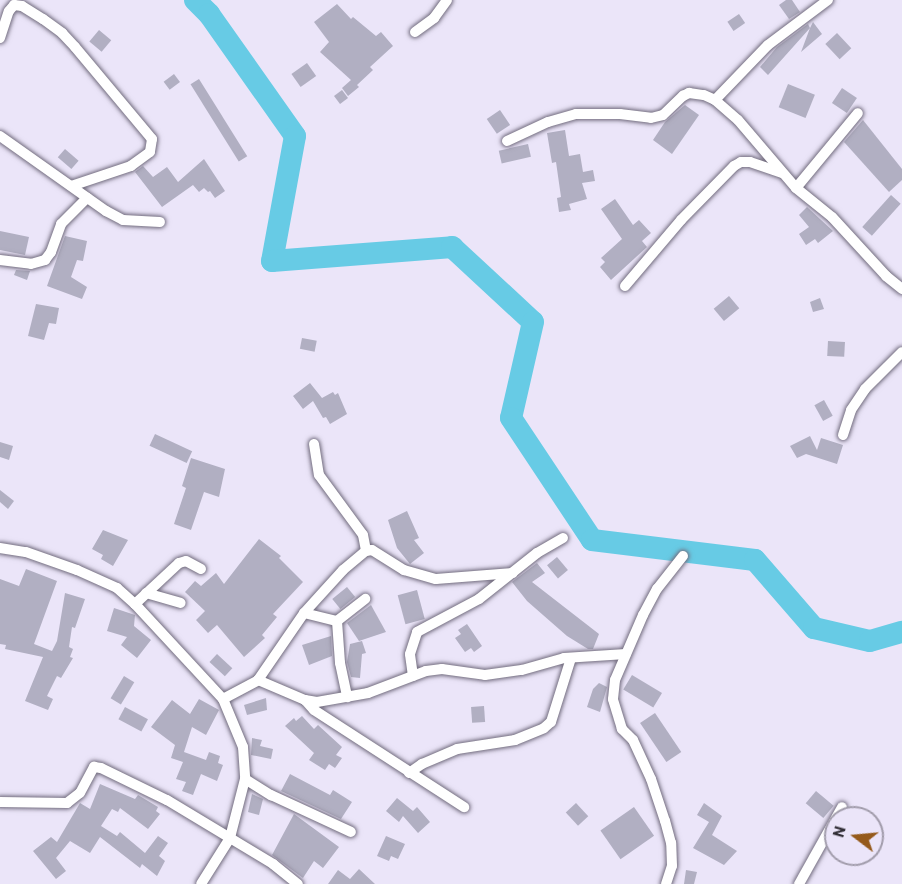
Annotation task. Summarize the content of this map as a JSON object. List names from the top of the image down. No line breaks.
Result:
{"north":"left"}
